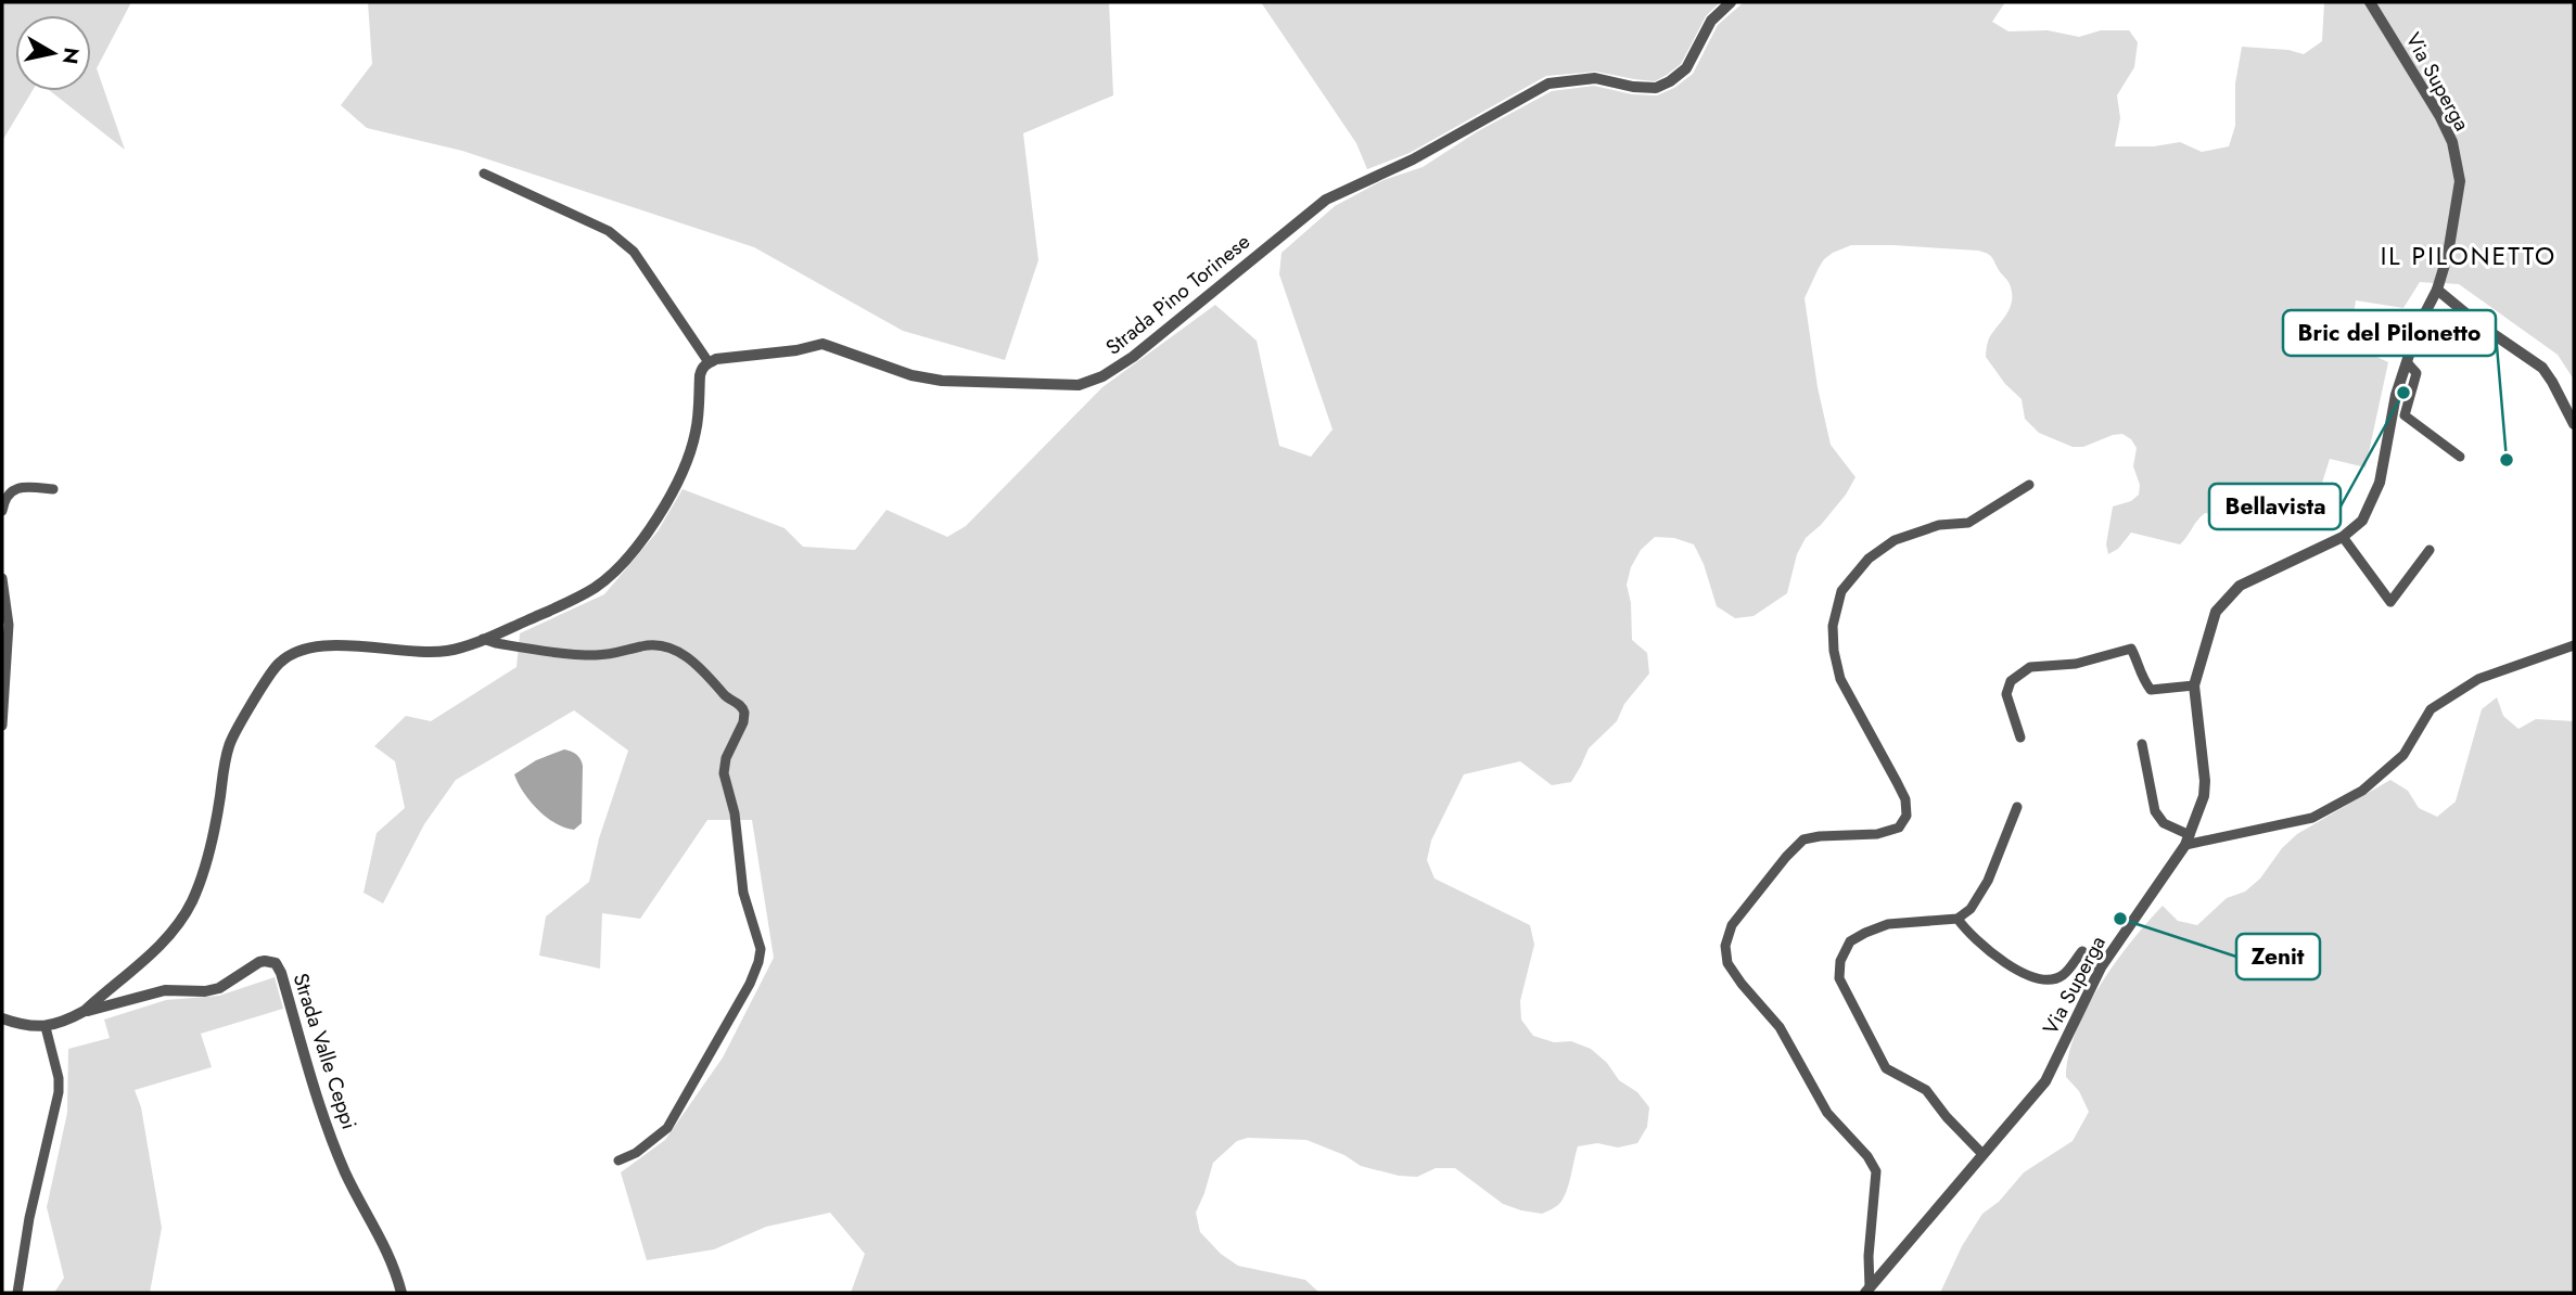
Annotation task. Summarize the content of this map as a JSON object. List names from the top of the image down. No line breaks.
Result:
{"streets":{"street":["Via Superga","Strada Pino Torinese","Strada Valle Ceppi"]},"districts":["IL PILONETTO"],"places":["Bellavista","Bric del Pilonetto","Zenit"],"north":"right"}
